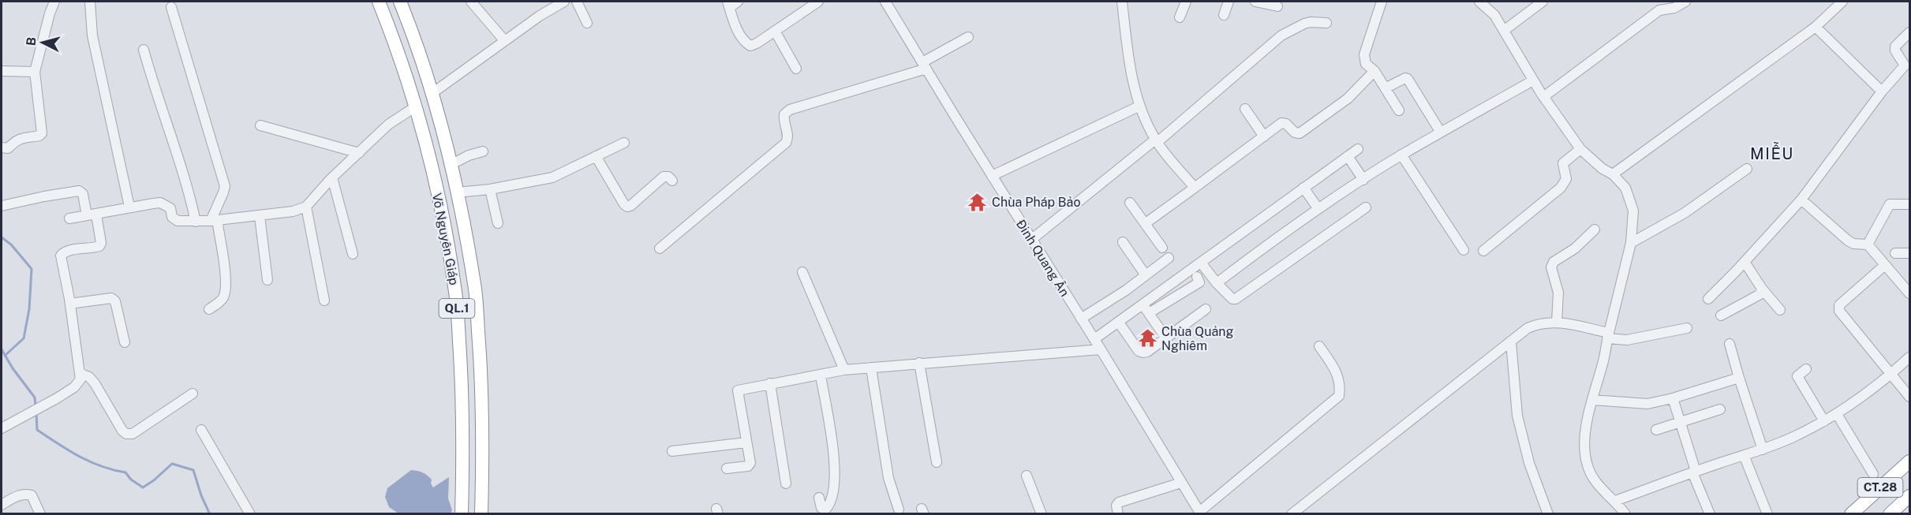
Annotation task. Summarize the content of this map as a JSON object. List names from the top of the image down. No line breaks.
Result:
{"streets":{"highway":["Võ Nguyên Giáp","QL.1","CT.28"],"street":["Đinh Quang Ân"]},"districts":["MIỄU"],"places":{"temple":["Chùa Pháp Bảo","Chùa Quảng Nghiêm"]},"north":"left"}
